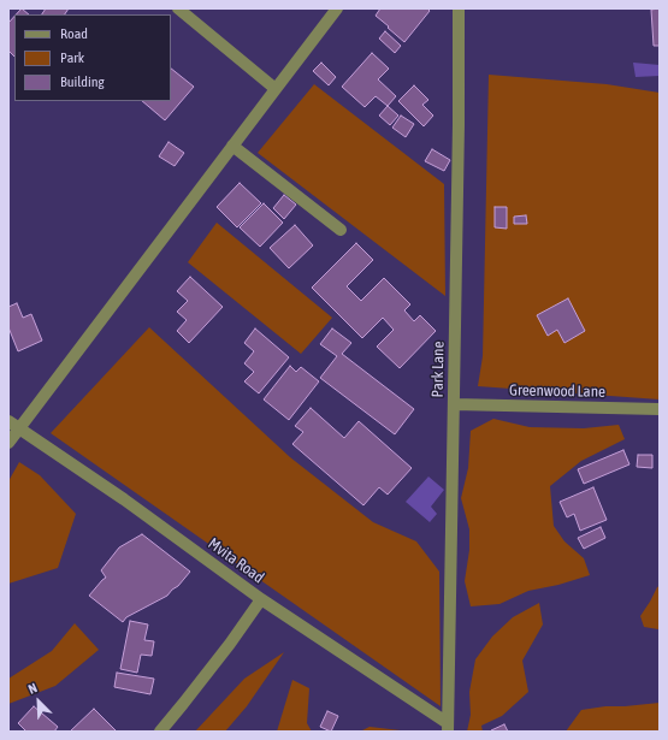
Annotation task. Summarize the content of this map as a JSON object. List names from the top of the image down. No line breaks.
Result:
{"streets":{"street":["Park Lane","Greenwood Lane","Mvita Road"]},"crossings":[["Park Lane","Greenwood Lane"],["Park Lane","Mvita Road"]],"legend":["Road","Park","Building"],"north":"top left"}
